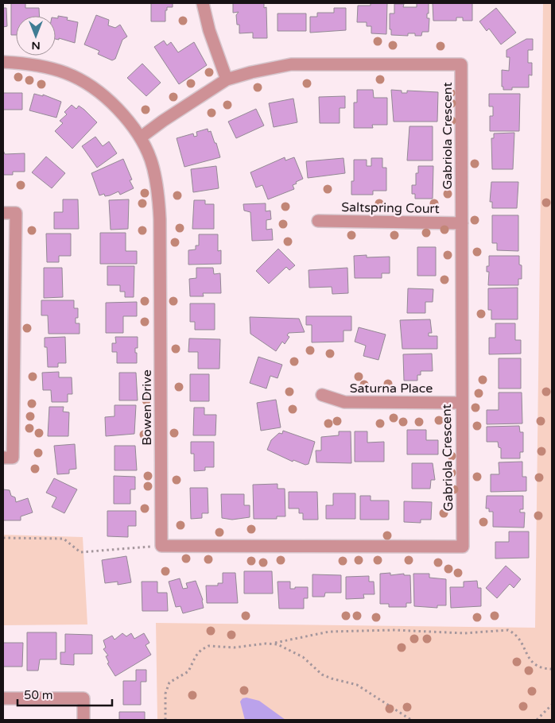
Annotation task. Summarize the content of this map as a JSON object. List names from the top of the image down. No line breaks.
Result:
{"streets":{"street":["Gabriola Crescent","Saltspring Court","Saturna Place","Bowen Drive"]},"crossings":[["Gabriola Crescent","Saltspring Court"],["Gabriola Crescent","Saturna Place"],["Gabriola Crescent","Bowen Drive"]],"scale_bar":"50 m","north":"bottom"}
